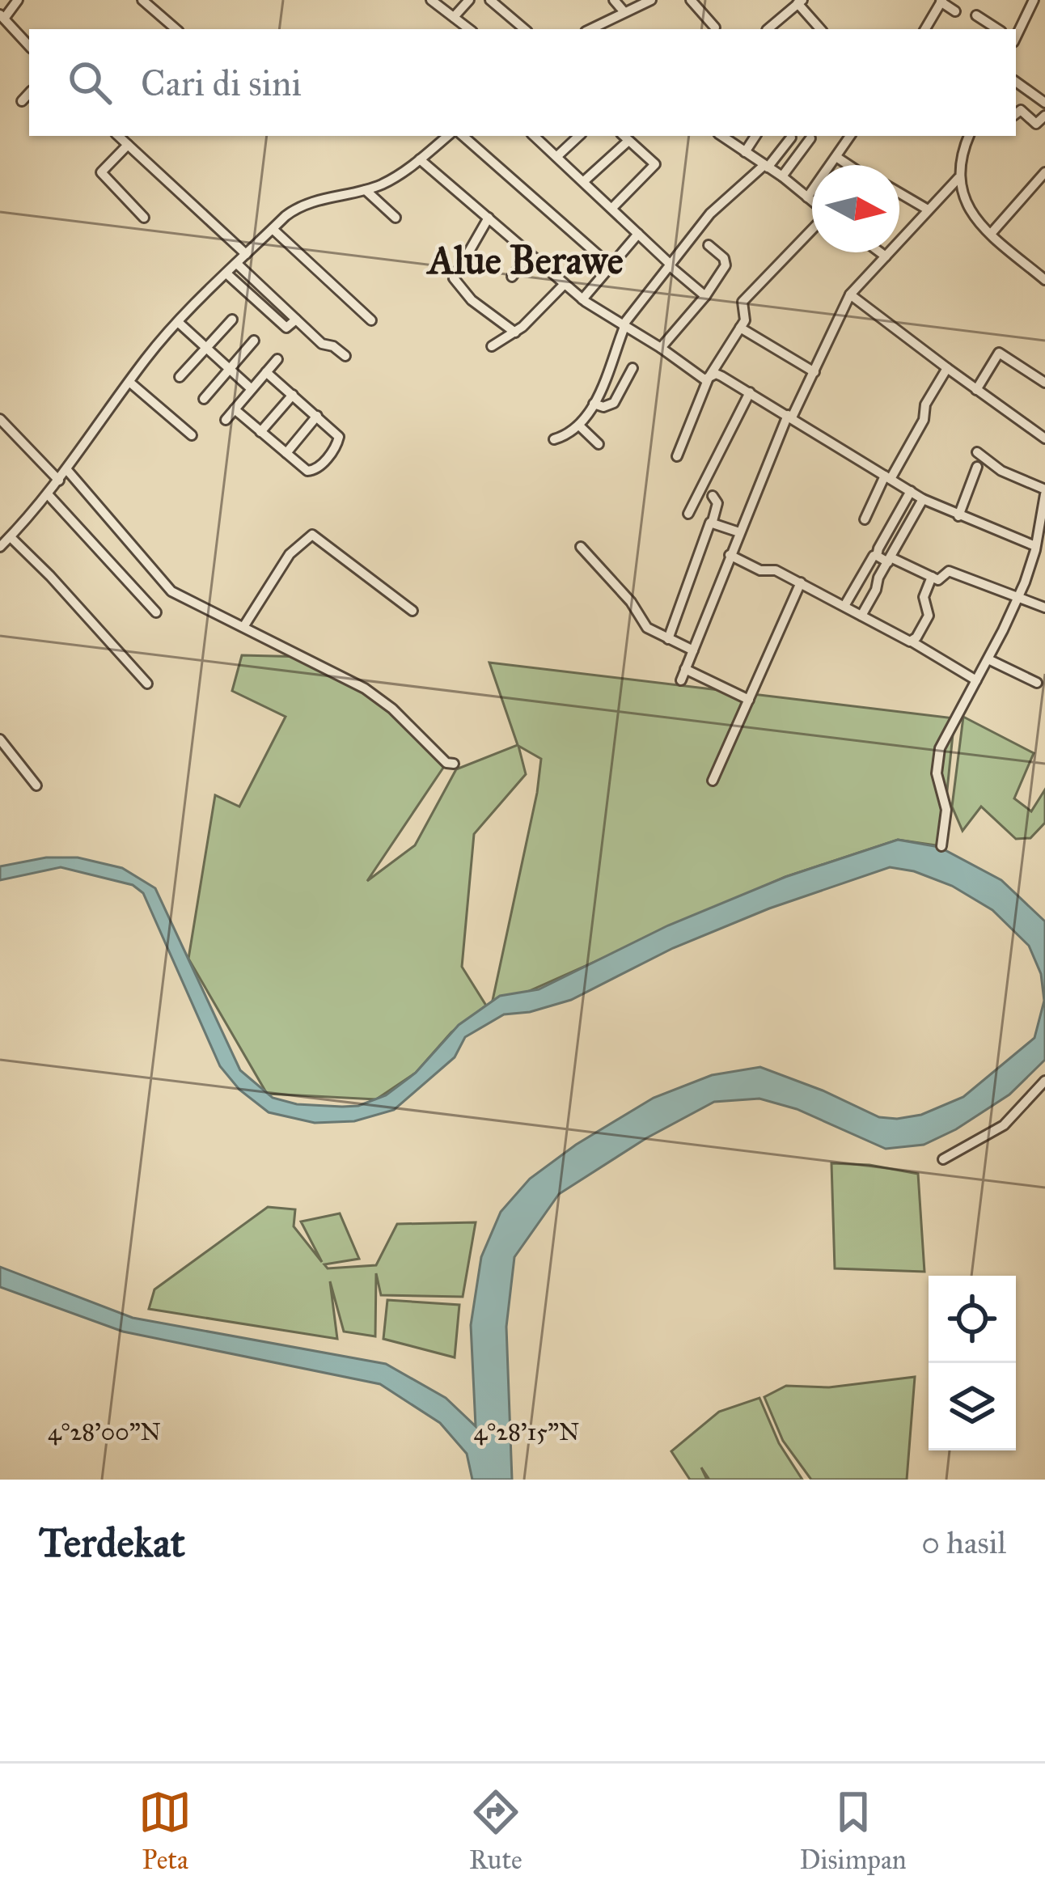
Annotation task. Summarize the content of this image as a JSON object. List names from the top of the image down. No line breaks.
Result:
{"districts":["Alue Berawe"],"north":"right","page":{"search":"Cari di sini","heading":["Terdekat","0 hasil"],"nav":["Peta","Rute","Disimpan"]},"coordinates":["4°28'00\"N","4°28'15\"N"]}
